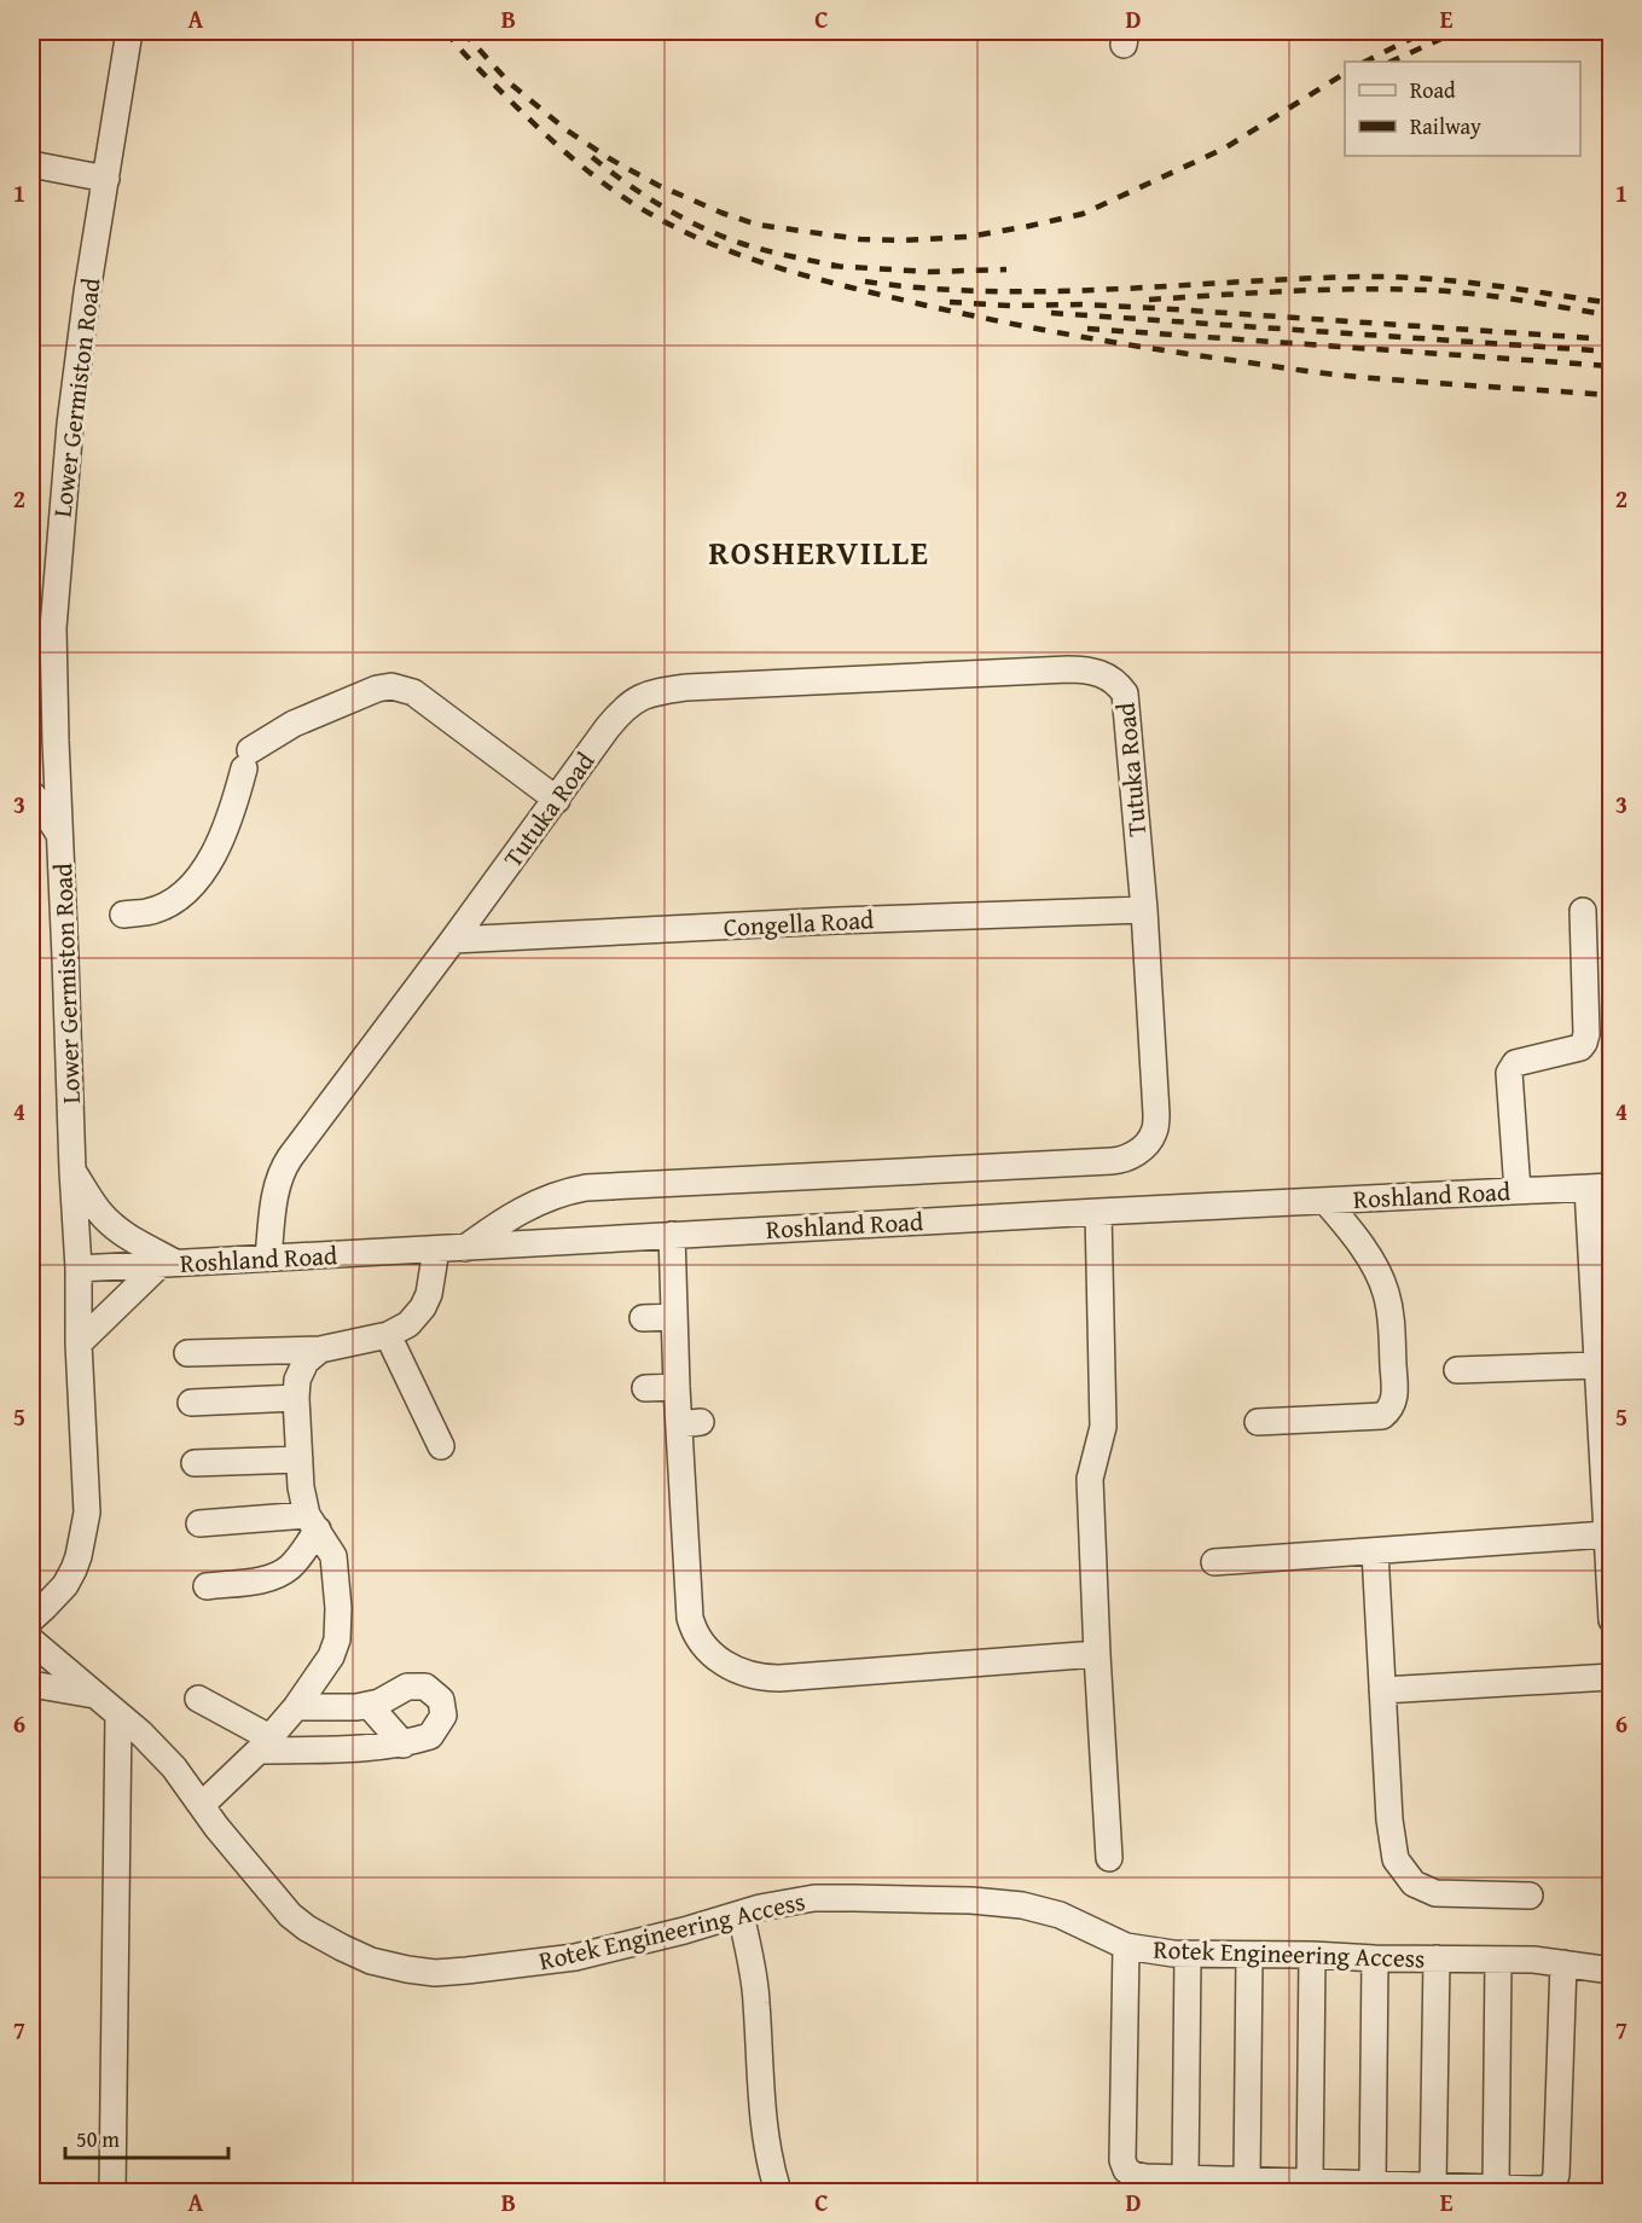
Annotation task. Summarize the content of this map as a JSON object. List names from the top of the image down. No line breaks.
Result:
{"streets":{"street":["Lower Germiston Road","Tutuka Road","Congella Road","Roshland Road","Rotek Engineering Access"]},"crossings":[["Lower Germiston Road","Roshland Road"],["Tutuka Road","Congella Road"],["Tutuka Road","Roshland Road"]],"districts":["ROSHERVILLE"],"legend":["Road","Railway"],"scale_bar":"50 m","grid":{"columns":["A","B","C","D","E"],"rows":["1","2","3","4","5","6","7"]}}
